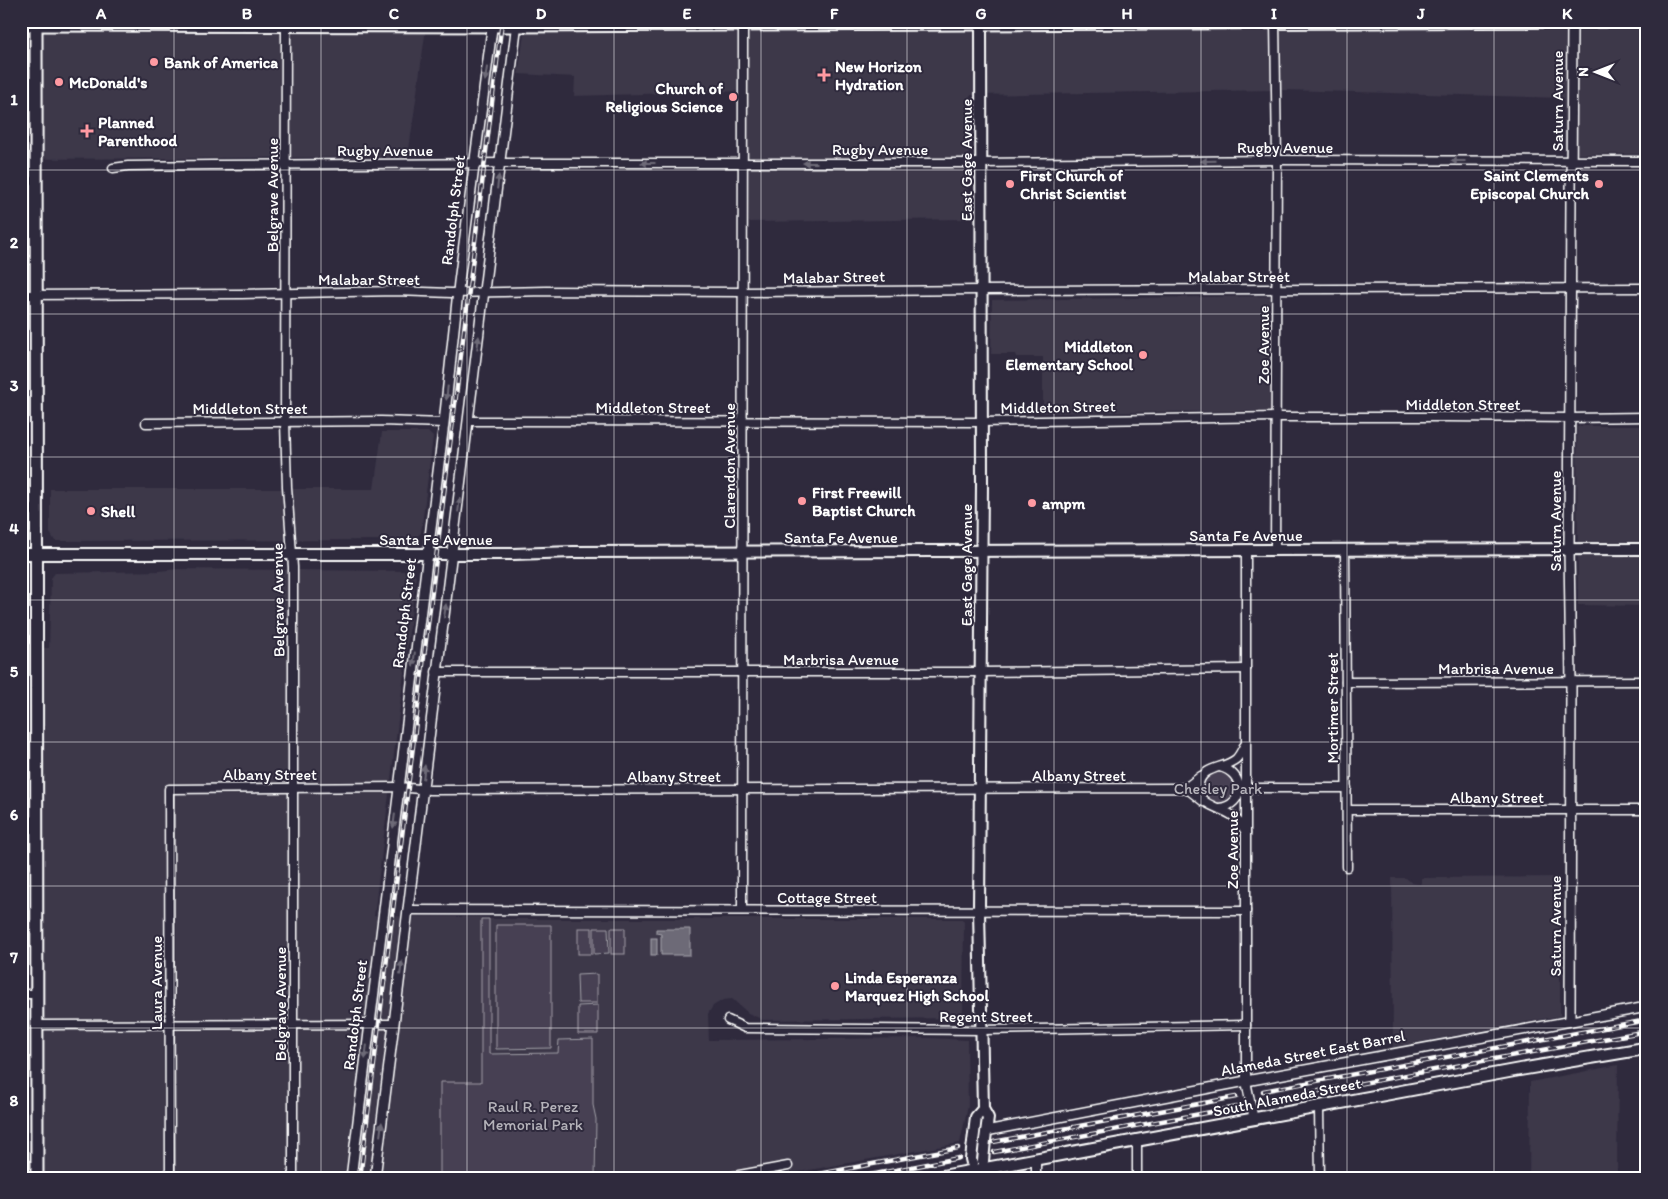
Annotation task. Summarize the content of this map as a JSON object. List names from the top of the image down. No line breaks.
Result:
{"streets":{"main road":["East Gage Avenue","Santa Fe Avenue","South Alameda Street"],"street":["Saturn Avenue","Rugby Avenue","Belgrave Avenue","Randolph Street","Malabar Street","Zoe Avenue","Middleton Street","Clarendon Avenue","Marbrisa Avenue","Mortimer Street","Albany Street","Cottage Street","Laura Avenue","Regent Street","Alameda Street East Barrel"]},"crossings":[["Saturn Avenue","Rugby Avenue"],["Saturn Avenue","Malabar Street"],["Saturn Avenue","Middleton Street"],["Saturn Avenue","Santa Fe Avenue"],["Saturn Avenue","Marbrisa Avenue"],["Saturn Avenue","Albany Street"],["Saturn Avenue","Alameda Street East Barrel"],["Rugby Avenue","East Gage Avenue"],["Rugby Avenue","Belgrave Avenue"],["Rugby Avenue","Randolph Street"],["Rugby Avenue","Zoe Avenue"],["Rugby Avenue","Clarendon Avenue"],["East Gage Avenue","Malabar Street"],["East Gage Avenue","Middleton Street"],["East Gage Avenue","Santa Fe Avenue"],["East Gage Avenue","Marbrisa Avenue"],["East Gage Avenue","Albany Street"],["East Gage Avenue","Cottage Street"],["East Gage Avenue","Regent Street"],["East Gage Avenue","Alameda Street East Barrel"],["East Gage Avenue","South Alameda Street"],["Belgrave Avenue","Malabar Street"],["Belgrave Avenue","Middleton Street"],["Belgrave Avenue","Santa Fe Avenue"],["Belgrave Avenue","Albany Street"],["Randolph Street","Malabar Street"],["Randolph Street","Middleton Street"],["Randolph Street","Santa Fe Avenue"],["Randolph Street","Albany Street"],["Malabar Street","Zoe Avenue"],["Malabar Street","Clarendon Avenue"],["Zoe Avenue","Middleton Street"],["Zoe Avenue","Santa Fe Avenue"],["Zoe Avenue","Marbrisa Avenue"],["Zoe Avenue","Albany Street"],["Zoe Avenue","Cottage Street"],["Zoe Avenue","Regent Street"],["Zoe Avenue","Alameda Street East Barrel"],["Zoe Avenue","South Alameda Street"],["Middleton Street","Clarendon Avenue"],["Clarendon Avenue","Santa Fe Avenue"],["Clarendon Avenue","Marbrisa Avenue"],["Clarendon Avenue","Albany Street"],["Clarendon Avenue","Cottage Street"],["Santa Fe Avenue","Mortimer Street"],["Marbrisa Avenue","Mortimer Street"],["Mortimer Street","Albany Street"],["Albany Street","Laura Avenue"]],"one_way":["Rugby Avenue"],"parks":["Chesley Park","Raul R. Perez Memorial Park"],"places":{"other":["Bank of America","McDonald's","Church of Religious Science","First Church of Christ Scientist","Saint Clements Episcopal Church","Middleton Elementary School","First Freewill Baptist Church","ampm","Shell","Linda Esperanza Marquez High School"],"health":["New Horizon Hydration","Planned Parenthood"]},"north":"left","grid":{"columns":["A","B","C","D","E","F","G","H","I","J","K"],"rows":["1","2","3","4","5","6","7","8"]}}
